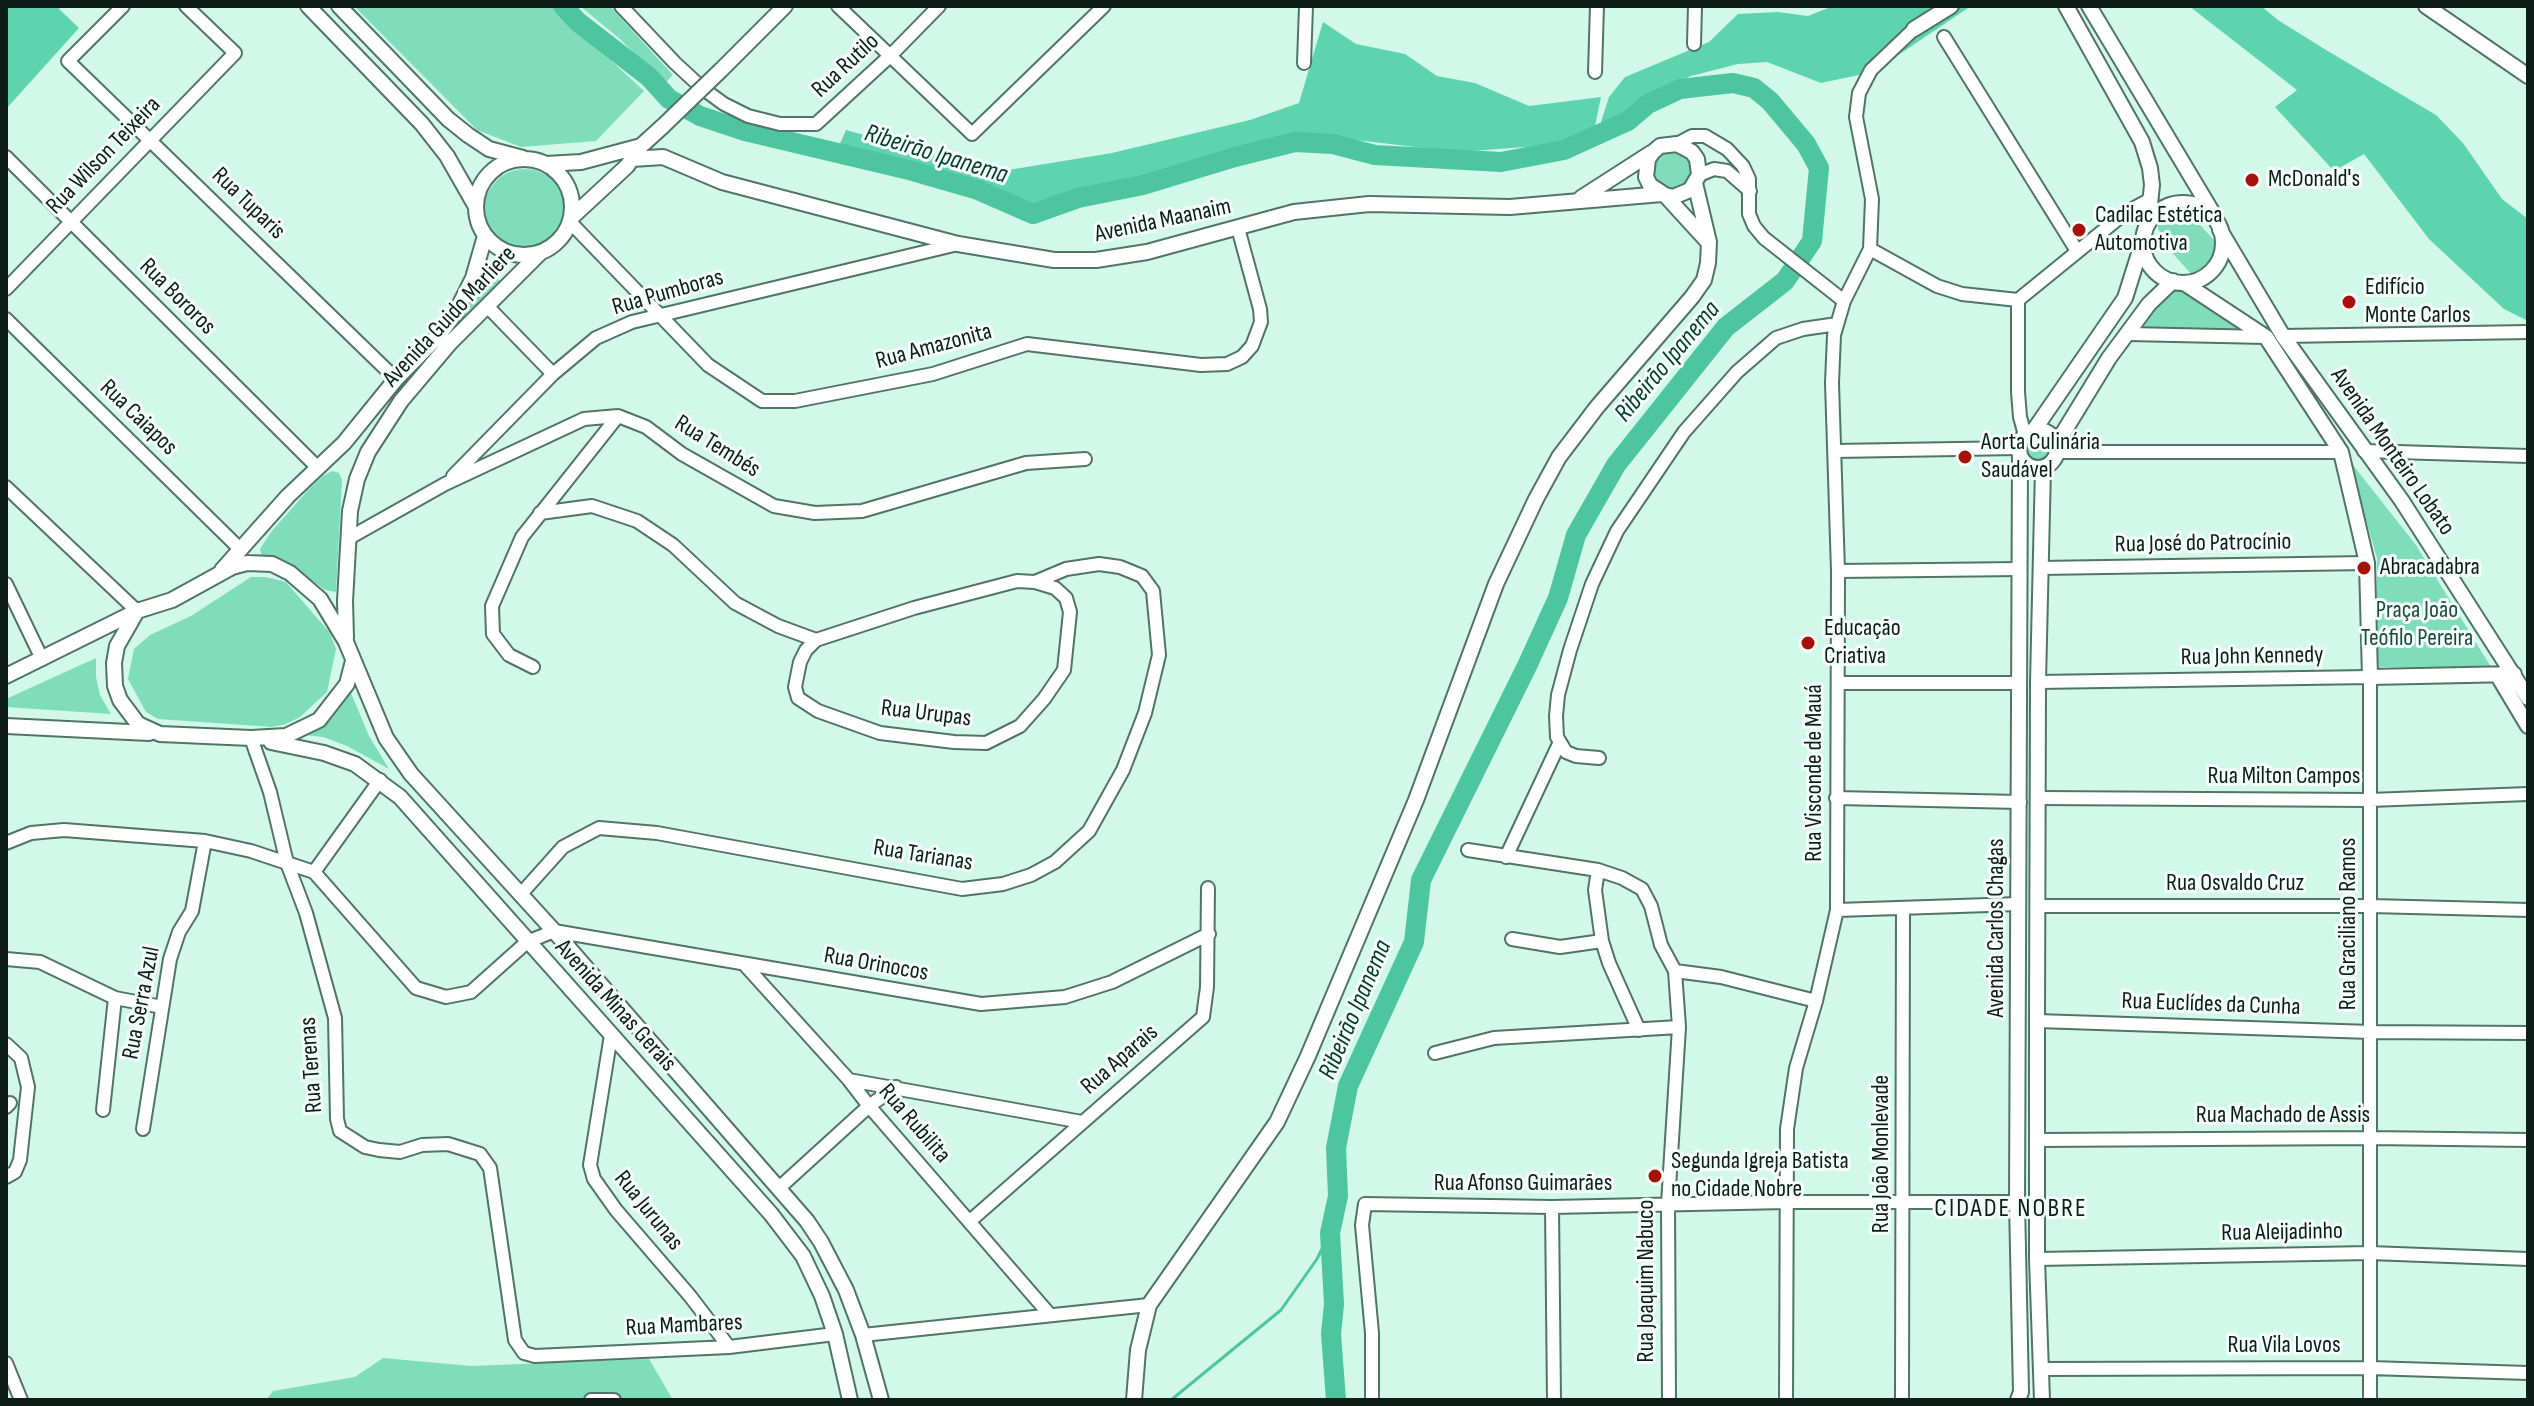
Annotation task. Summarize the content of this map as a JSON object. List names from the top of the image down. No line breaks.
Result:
{"streets":{"main road":["Avenida Maanaim","Avenida Guido Marliere","Avenida Monteiro Lobato","Rua John Kennedy","Rua Graciliano Ramos","Avenida Carlos Chagas","Avenida Minas Gerais"],"street":["Rua Rutilo","Rua Wilson Teixeira","Rua Tuparis","Rua Pumboras","Rua Bororos","Rua Amazonita","Rua Caiapos","Rua Tembés","Rua José do Patrocínio","Rua Urupas","Rua Visconde de Mauá","Rua Milton Campos","Rua Tarianas","Rua Osvaldo Cruz","Rua Orinocos","Rua Serra Azul","Rua Euclídes da Cunha","Rua Aparais","Rua Terenas","Rua Machado de Assis","Rua Rubilita","Rua João Monlevade","Rua Afonso Guimarães","Rua Jurunas","Rua Aleijadinho","Rua Joaquim Nabuco","Rua Mambares","Rua Vila Lovos"]},"crossings":[["Rua Wilson Teixeira","Rua Tuparis"],["Rua Wilson Teixeira","Rua Bororos"],["Rua Tuparis","Avenida Guido Marliere"],["Avenida Maanaim","Rua Pumboras"],["Avenida Maanaim","Rua Amazonita"],["Rua Pumboras","Rua Amazonita"],["Rua Bororos","Avenida Guido Marliere"],["Avenida Guido Marliere","Rua Amazonita"],["Avenida Guido Marliere","Rua Caiapos"],["Avenida Guido Marliere","Avenida Minas Gerais"],["Avenida Guido Marliere","Rua Terenas"],["Avenida Monteiro Lobato","Rua John Kennedy"],["Avenida Monteiro Lobato","Rua Graciliano Ramos"],["Rua José do Patrocínio","Rua Graciliano Ramos"],["Rua José do Patrocínio","Avenida Carlos Chagas"],["Rua John Kennedy","Rua Graciliano Ramos"],["Rua John Kennedy","Avenida Carlos Chagas"],["Rua Urupas","Rua Tarianas"],["Rua Visconde de Mauá","Rua Afonso Guimarães"],["Rua Milton Campos","Rua Graciliano Ramos"],["Rua Milton Campos","Avenida Carlos Chagas"],["Rua Tarianas","Avenida Minas Gerais"],["Rua Osvaldo Cruz","Rua Graciliano Ramos"],["Rua Osvaldo Cruz","Avenida Carlos Chagas"],["Rua Graciliano Ramos","Rua Euclídes da Cunha"],["Rua Graciliano Ramos","Rua Machado de Assis"],["Rua Graciliano Ramos","Rua Aleijadinho"],["Rua Graciliano Ramos","Rua Vila Lovos"],["Avenida Carlos Chagas","Rua Euclídes da Cunha"],["Avenida Carlos Chagas","Rua Machado de Assis"],["Avenida Carlos Chagas","Rua Afonso Guimarães"],["Avenida Carlos Chagas","Rua Aleijadinho"],["Avenida Carlos Chagas","Rua Vila Lovos"],["Rua Orinocos","Avenida Minas Gerais"],["Rua Orinocos","Rua Aparais"],["Rua Orinocos","Rua Rubilita"],["Avenida Minas Gerais","Rua Terenas"],["Avenida Minas Gerais","Rua Jurunas"],["Avenida Minas Gerais","Rua Mambares"],["Rua Aparais","Rua Rubilita"],["Rua Terenas","Rua Mambares"],["Rua João Monlevade","Rua Afonso Guimarães"],["Rua Afonso Guimarães","Rua Joaquim Nabuco"],["Rua Jurunas","Rua Mambares"]],"districts":["CIDADE NOBRE"],"water":["Ribeirão Ipanema"],"parks":["Praça João Teófilo Pereira"],"places":["McDonald's","Cadilac Estética Automotiva","Edifício Monte Carlos","Aorta Culinária Saudável","Abracadabra","Educação Criativa","Segunda Igreja Batista no Cidade Nobre"]}
